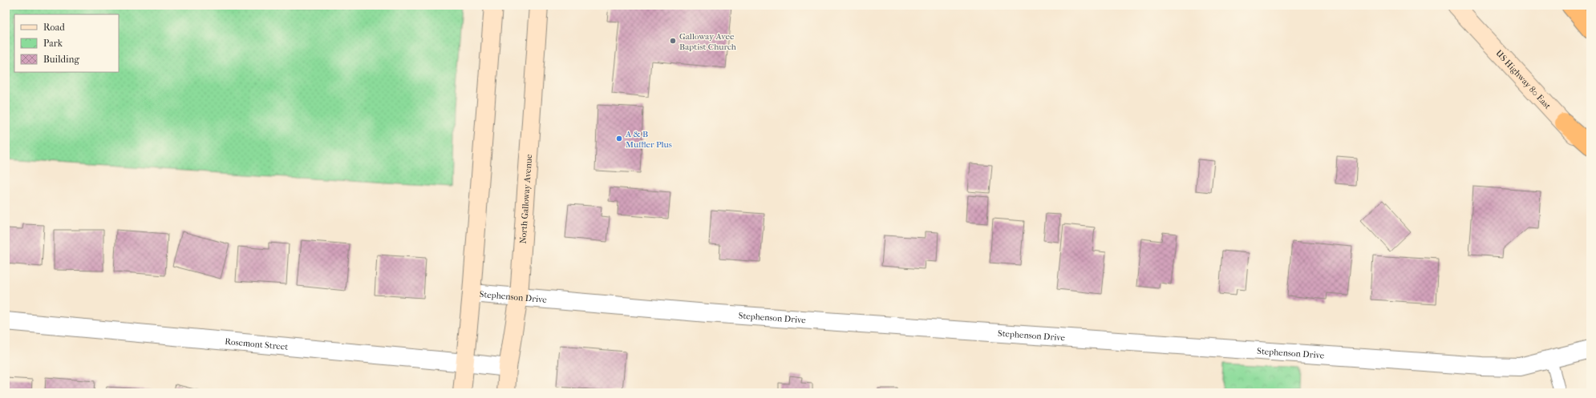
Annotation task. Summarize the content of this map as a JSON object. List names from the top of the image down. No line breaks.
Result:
{"streets":{"main road":["US Highway 80 East","North Galloway Avenue"],"street":["Stephenson Drive","Rosemont Street"]},"crossings":[["North Galloway Avenue","Stephenson Drive"],["North Galloway Avenue","Rosemont Street"]],"places":["Galloway Avee Baptist Church","A & B Muffler Plus"],"legend":["Road","Park","Building"]}
